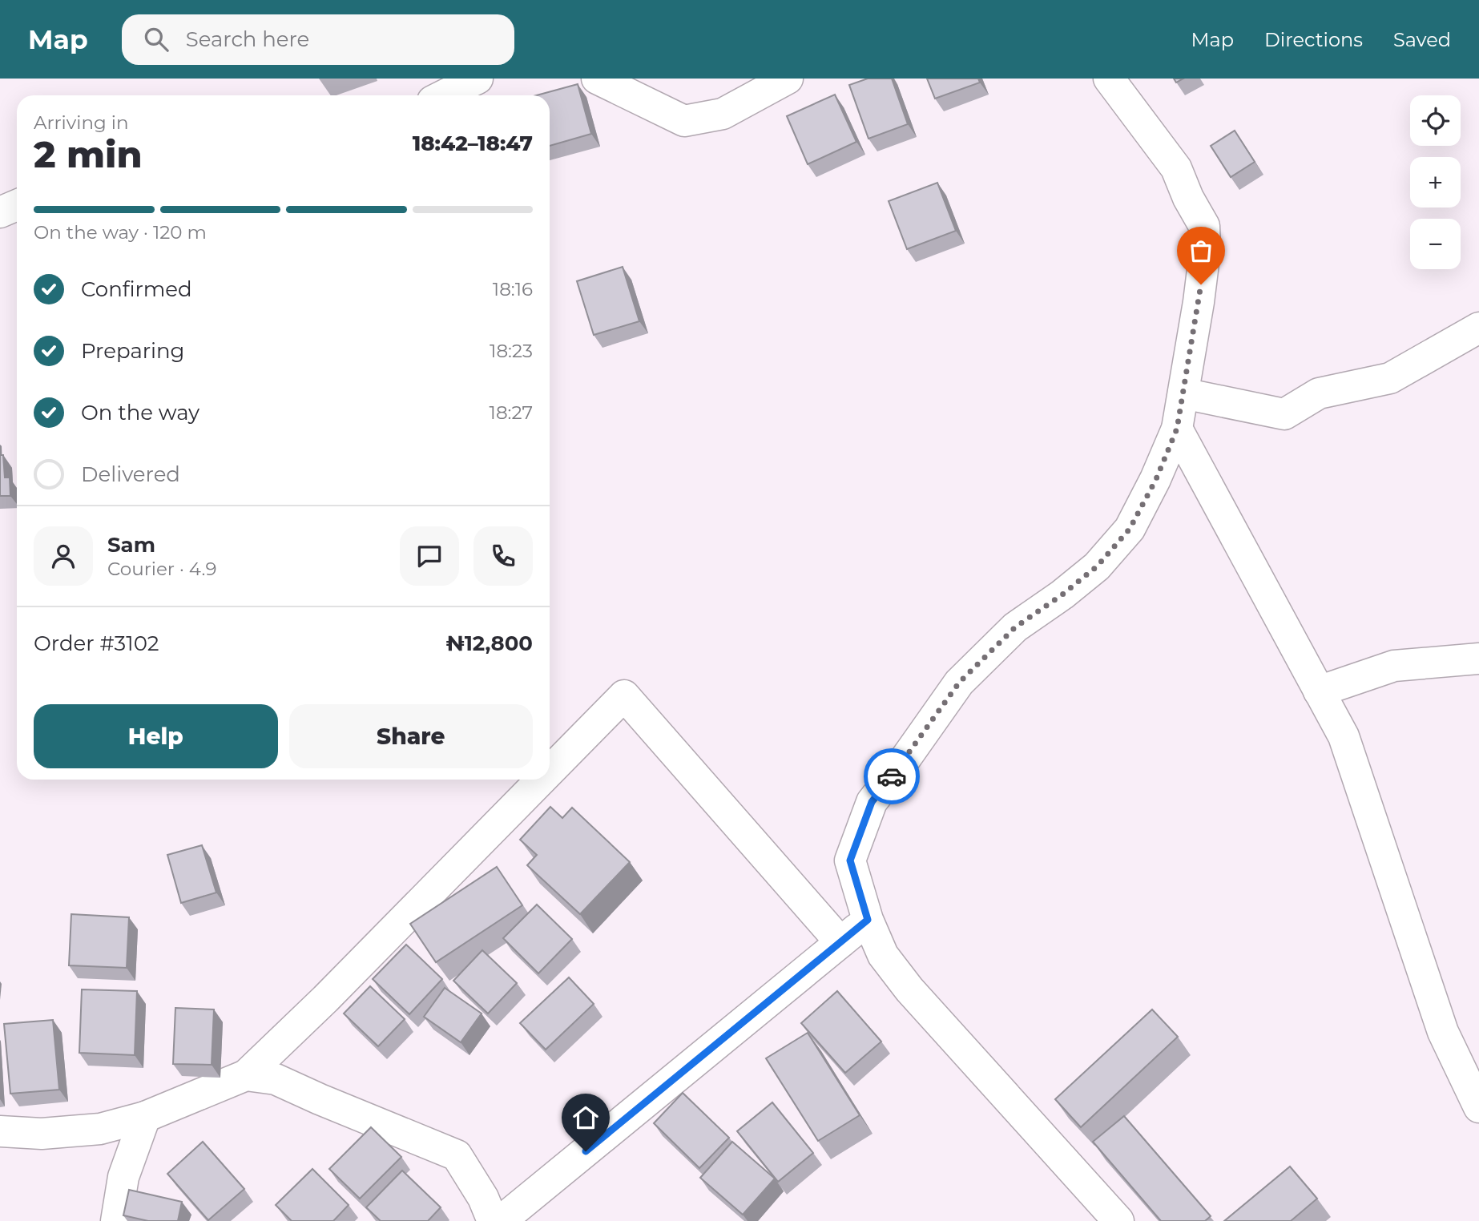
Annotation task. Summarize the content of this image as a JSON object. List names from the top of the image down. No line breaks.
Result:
{"page":{"header":"Map","search":"Search here","nav":["Map","Directions","Saved"],"map_buttons":["+","−"],"heading":["2 min","Arriving in","18:42–18:47"],"panel":["Sam","Courier · 4.9","Order #3102","₦12,800"],"bar":"On the way · 120 m","list":[["Confirmed","18:16"],["Preparing","18:23"],["On the way","18:27"],"Delivered"],"buttons":["Help","Share"]}}
